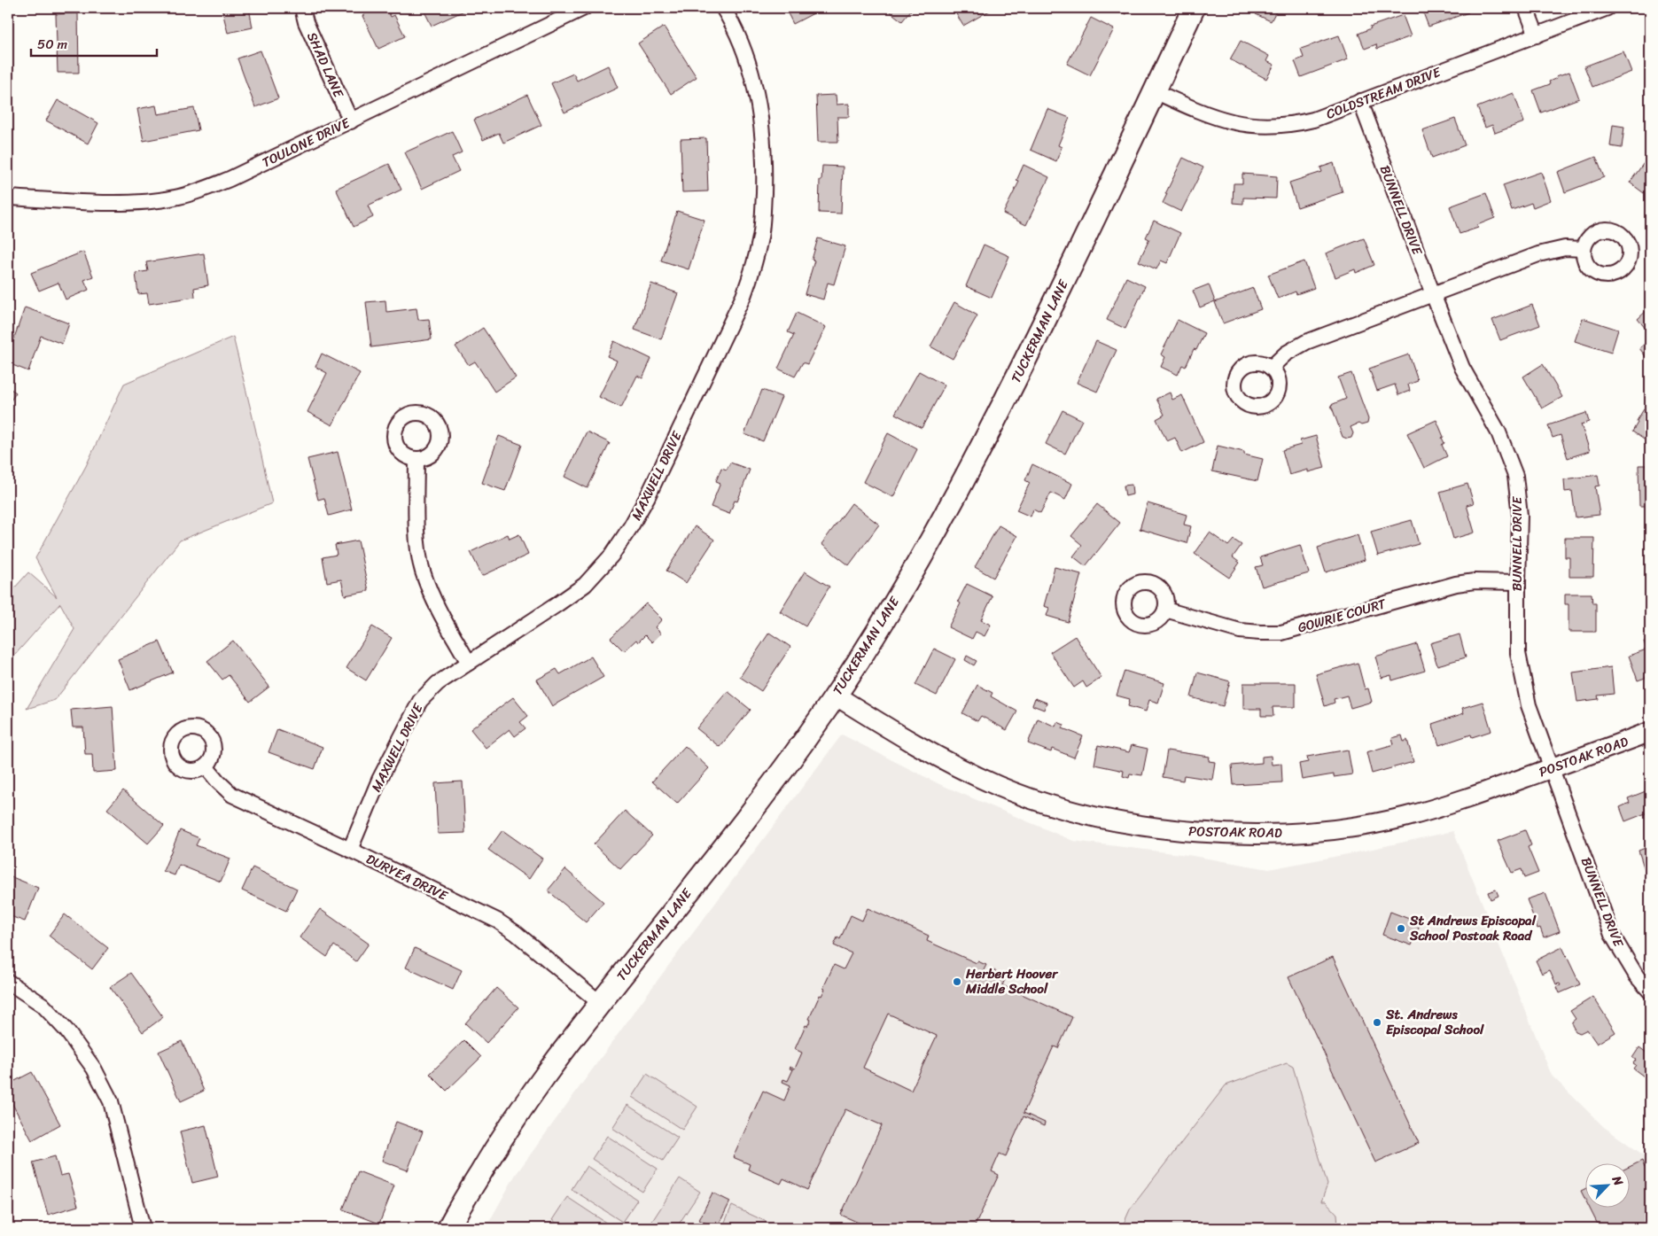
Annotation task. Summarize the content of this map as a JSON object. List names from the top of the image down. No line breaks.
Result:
{"streets":{"main road":["TUCKERMAN LANE"],"street":["SHAD LANE","COLDSTREAM DRIVE","TOULONE DRIVE","BUNNELL DRIVE","MAXWELL DRIVE","GOWRIE COURT","POSTOAK ROAD","DURYEA DRIVE"]},"crossings":[["SHAD LANE","TOULONE DRIVE"],["COLDSTREAM DRIVE","BUNNELL DRIVE"],["COLDSTREAM DRIVE","TUCKERMAN LANE"],["BUNNELL DRIVE","GOWRIE COURT"],["BUNNELL DRIVE","POSTOAK ROAD"],["TUCKERMAN LANE","POSTOAK ROAD"],["TUCKERMAN LANE","DURYEA DRIVE"],["MAXWELL DRIVE","DURYEA DRIVE"]],"places":["St Andrews Episcopal School Postoak Road","Herbert Hoover Middle School","St. Andrews Episcopal School"],"scale_bar":"50 m","north":"top right"}
